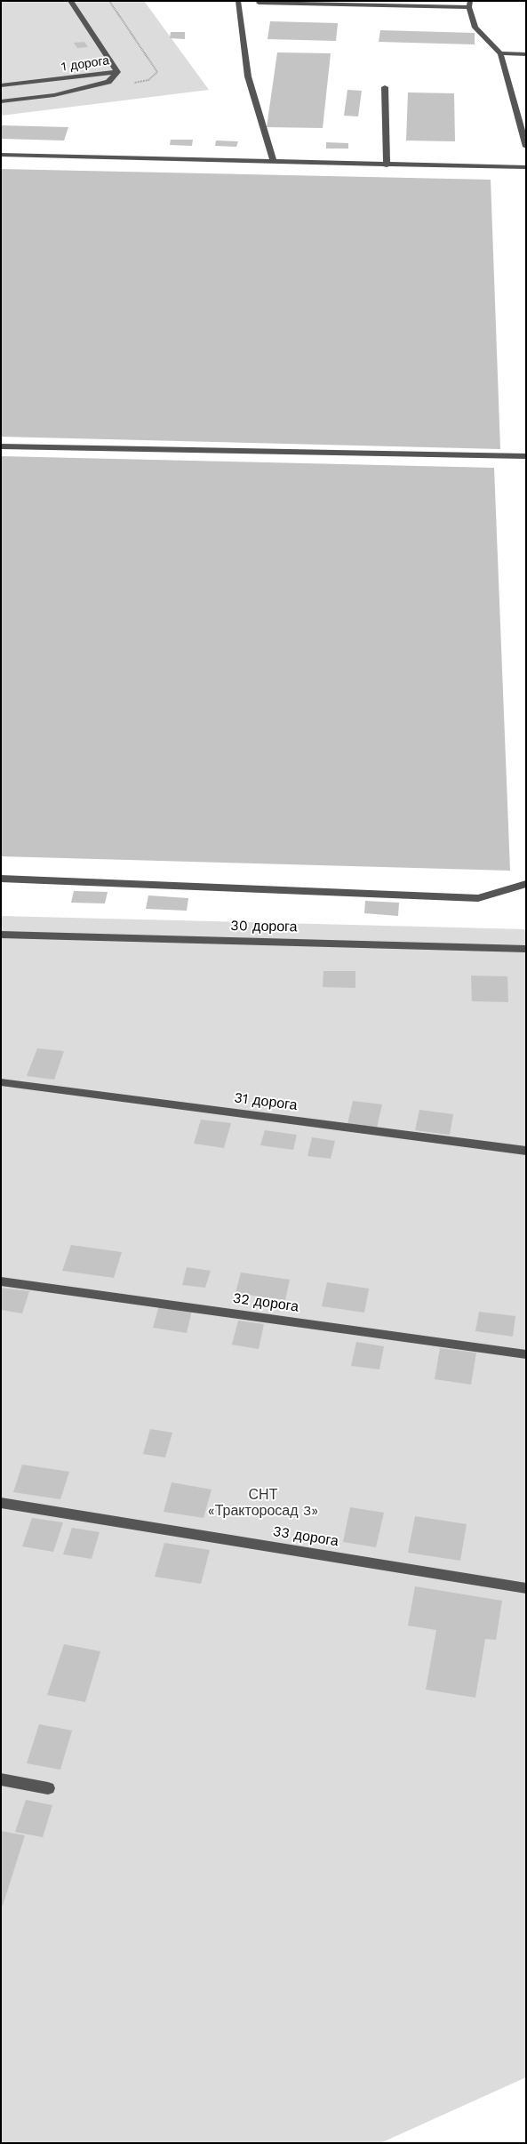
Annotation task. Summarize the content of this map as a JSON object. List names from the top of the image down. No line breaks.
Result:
{"streets":{"street":["1 дорога","30 дорога","31 дорога","32 дорога","33 дорога"]},"parks":["СНТ «Тракторосад 3»"]}
